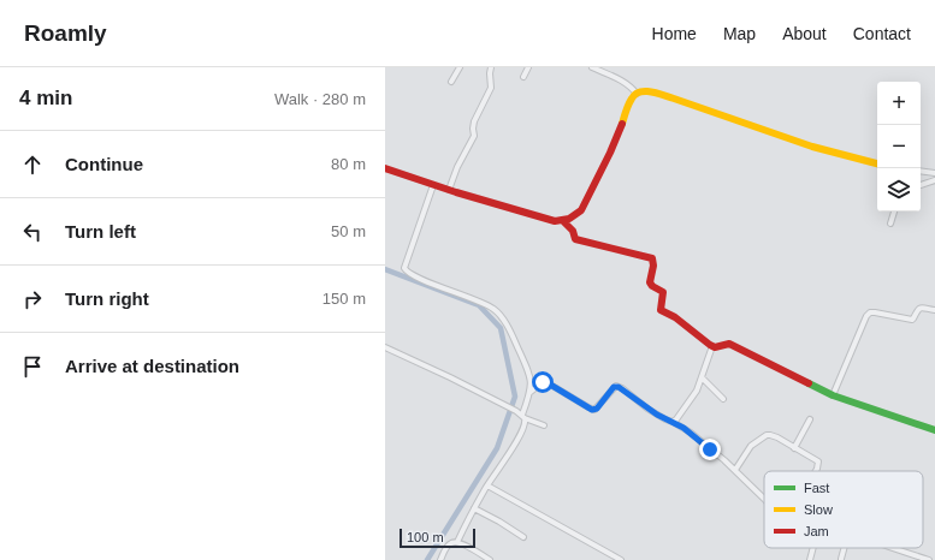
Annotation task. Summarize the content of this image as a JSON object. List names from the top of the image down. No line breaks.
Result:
{"legend":["Fast","Slow","Jam"],"scale_bar":"100 m","page":{"header":"Roamly","nav":["Home","Map","About","Contact"],"heading":["4 min","Walk · 280 m"],"map_buttons":["+","−"],"list":[["Continue","80 m"],["Turn left","50 m"],["Turn right","150 m"],"Arrive at destination"],"scale":"100 m"}}
